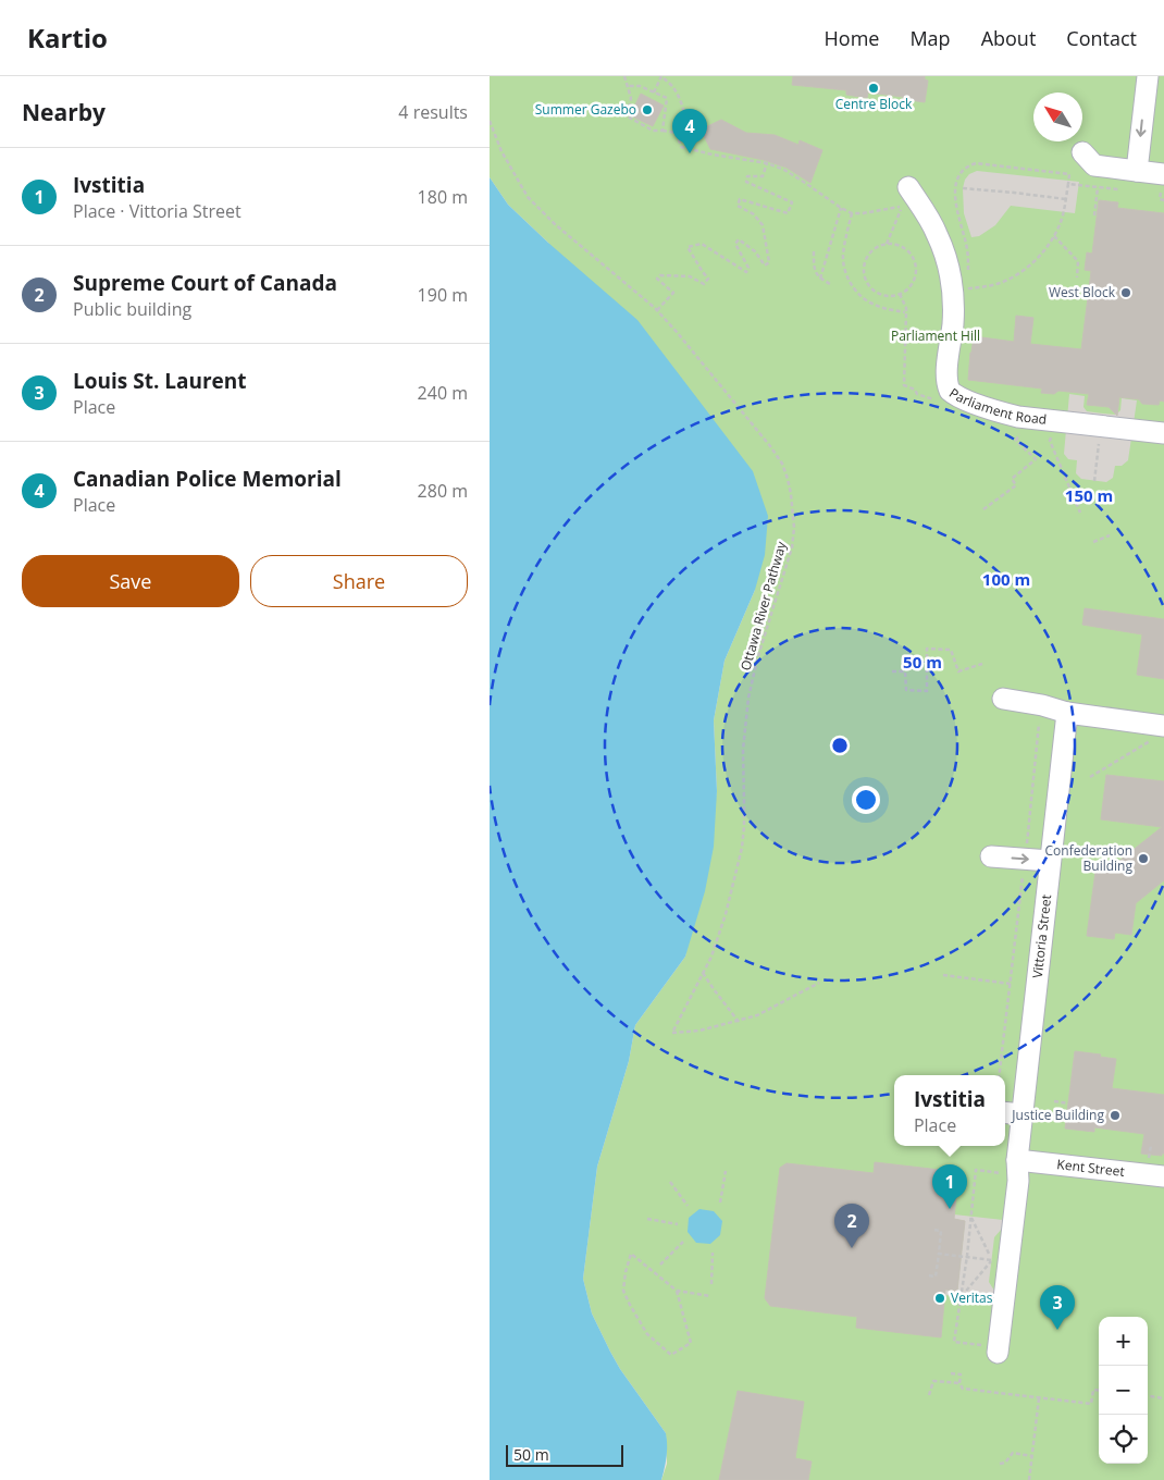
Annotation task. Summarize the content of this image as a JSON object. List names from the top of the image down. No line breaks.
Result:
{"streets":{"street":["Parliament Road","Vittoria Street","Kent Street"],"path":["Ottawa River Pathway"]},"crossings":[["Vittoria Street","Kent Street"]],"parks":["Parliament Hill"],"places":["Centre Block","Summer Gazebo","West Block","Confederation Building","Justice Building","Veritas"],"scale_bar":"50 m","north":"top left","page":{"header":"Kartio","nav":["Home","Map","About","Contact"],"heading":["Nearby","4 results"],"pins":["4","1","2","3"],"list":[{"mark":"1","name":"Ivstitia","note":"Place · Vittoria Street","value":"180 m"},{"mark":"2","name":"Supreme Court of Canada","note":"Public building","value":"190 m"},{"mark":"3","name":"Louis St. Laurent","note":"Place","value":"240 m"},{"mark":"4","name":"Canadian Police Memorial","note":"Place","value":"280 m"}],"buttons":["Save","Share"],"popup":["Ivstitia","Place"],"map_buttons":["+","−"],"scale":"50 m"},"rings":["150 m","100 m","50 m"]}
